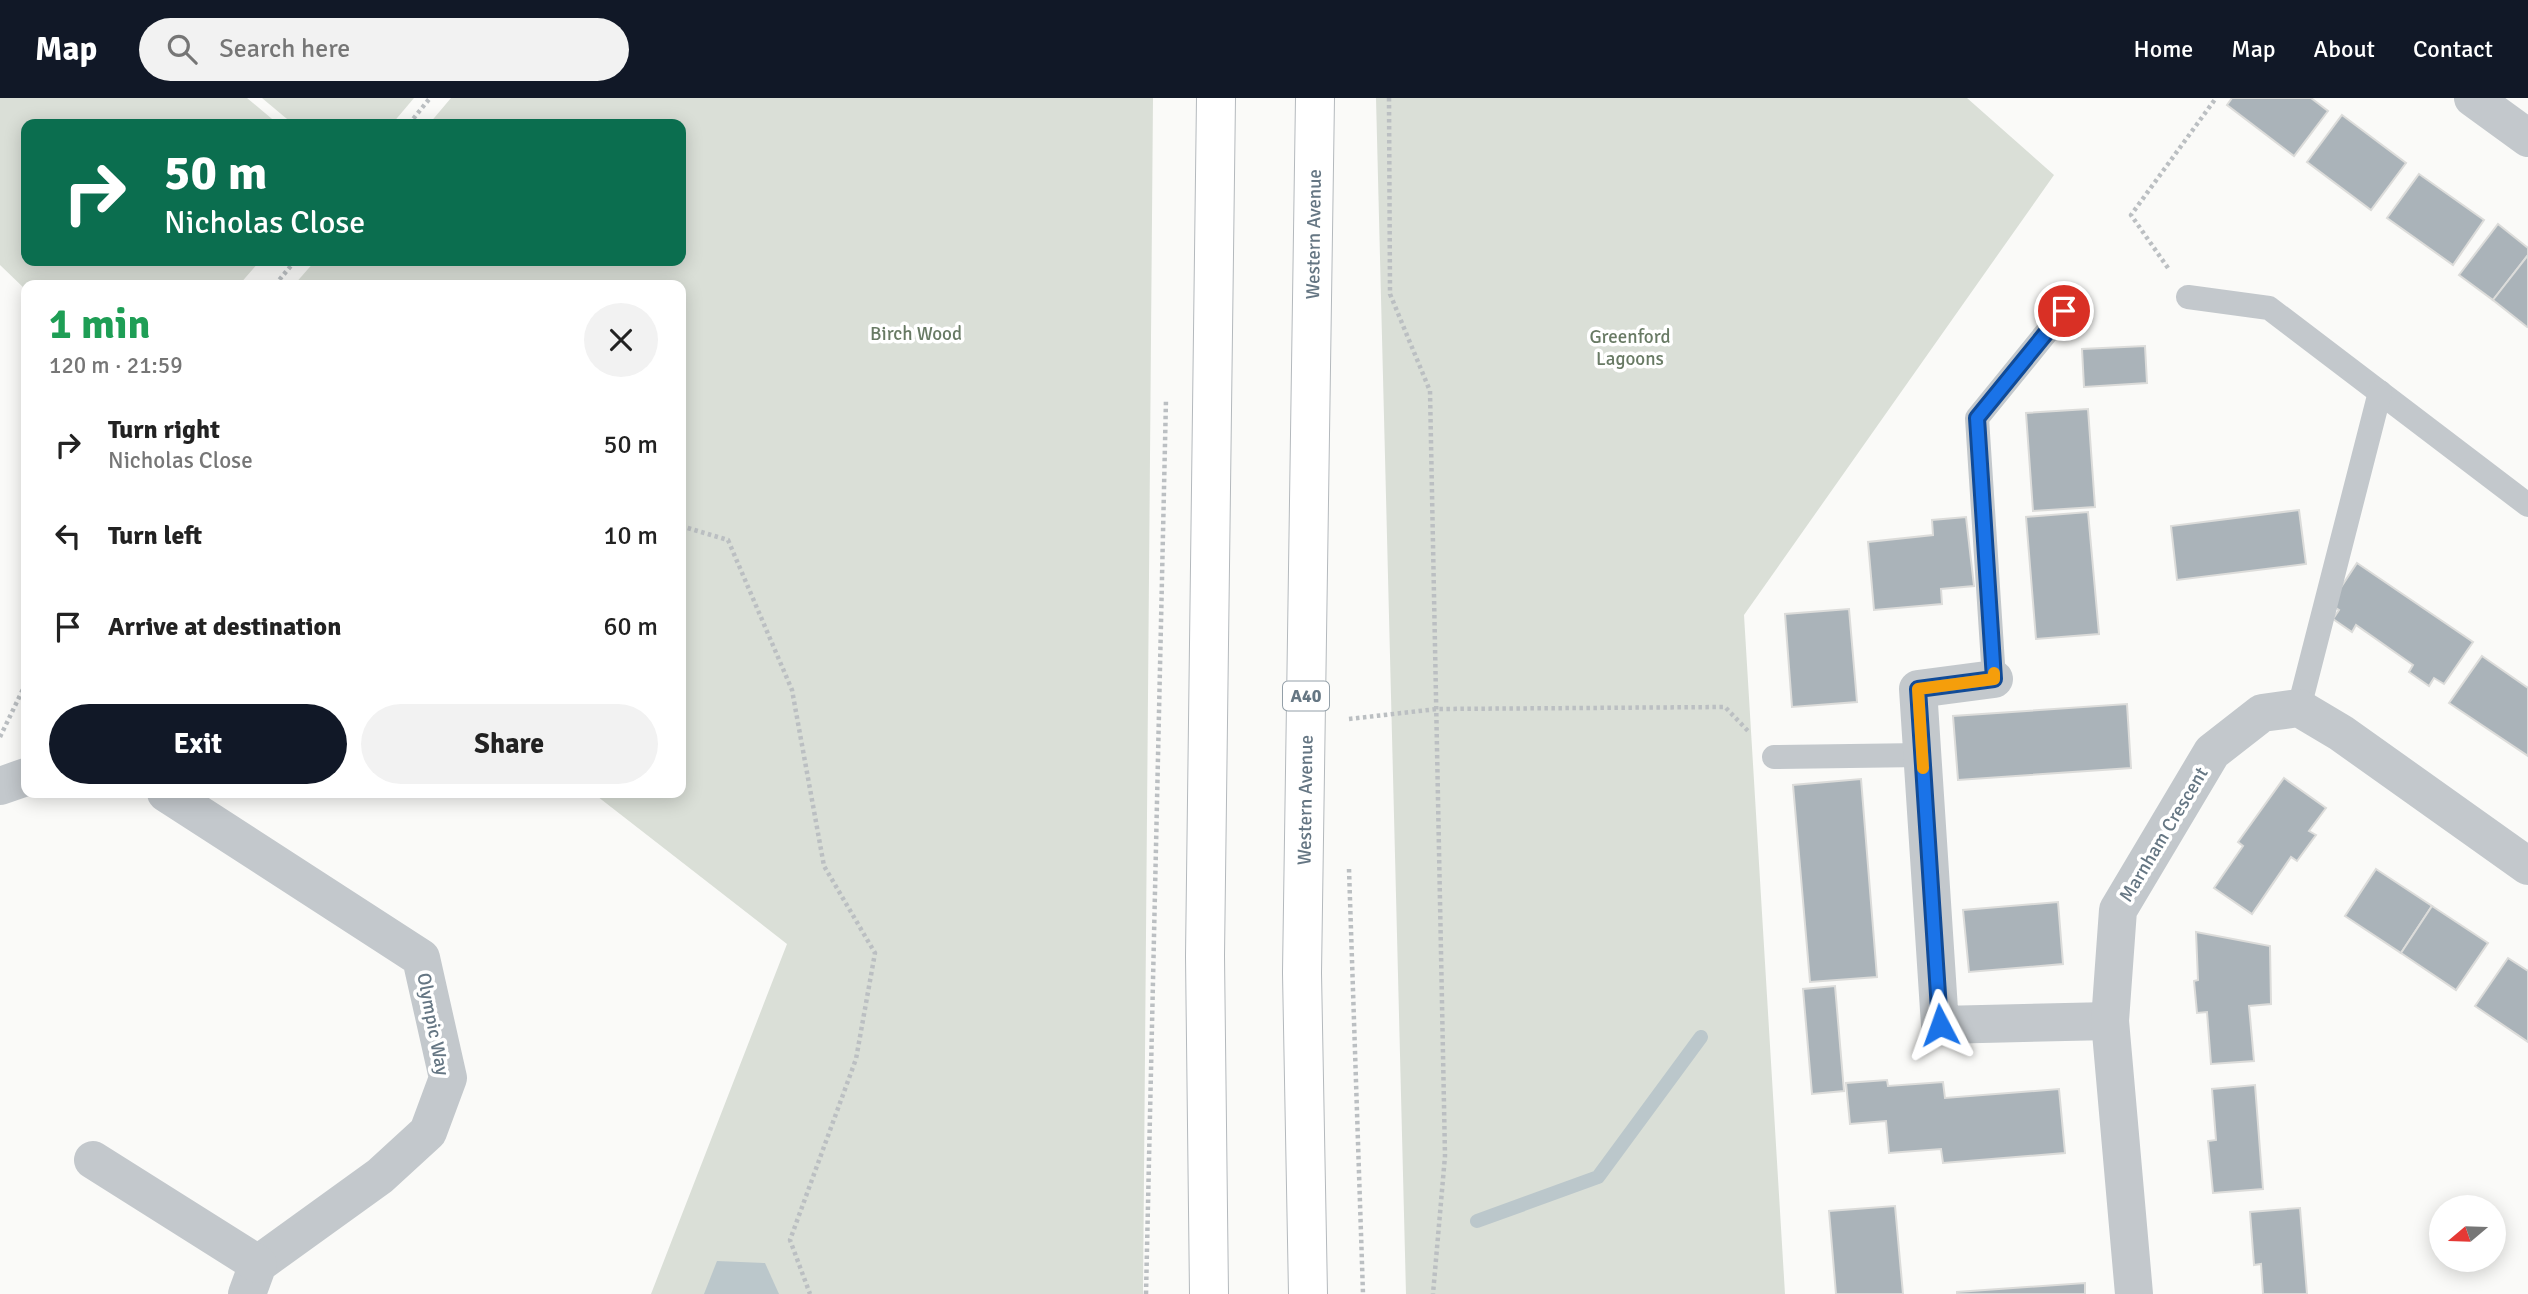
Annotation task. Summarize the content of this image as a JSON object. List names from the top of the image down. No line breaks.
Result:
{"streets":{"highway":["Western Avenue","A40"],"street":["Marnham Crescent","Olympic Way"]},"parks":["Birch Wood","Greenford Lagoons"],"north":"left","page":{"header":"Map","search":"Search here","nav":["Home","Map","About","Contact"],"turn":["50 m","Nicholas Close"],"heading":["1 min","120 m · 21:59"],"list":[{"name":"Turn right","note":"Nicholas Close","value":"50 m"},{"name":"Turn left","value":"10 m"},{"name":"Arrive at destination","value":"60 m"}],"buttons":["Exit","Share"]}}
